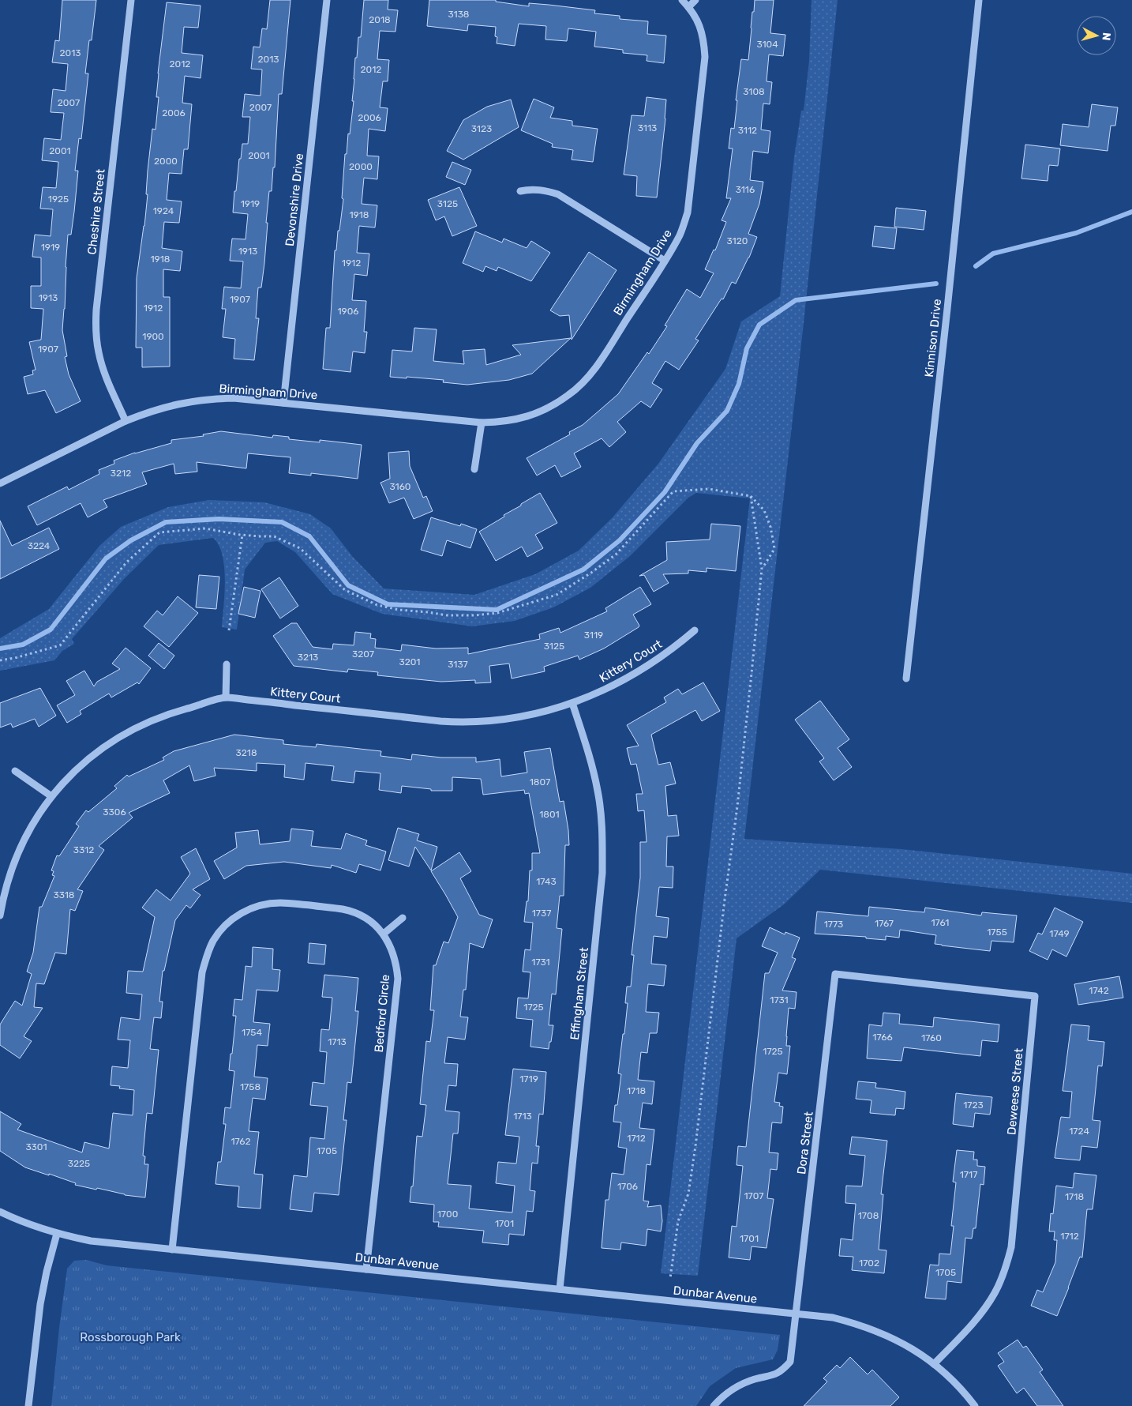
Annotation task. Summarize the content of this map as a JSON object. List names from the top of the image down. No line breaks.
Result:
{"streets":{"street":["Devonshire Drive","Cheshire Street","Birmingham Drive","Kinnison Drive","Kittery Court","Effingham Street","Bedford Circle","Deweese Street","Dora Street","Dunbar Avenue"]},"crossings":[["Devonshire Drive","Birmingham Drive"],["Cheshire Street","Birmingham Drive"],["Kittery Court","Effingham Street"],["Effingham Street","Dunbar Avenue"],["Bedford Circle","Dunbar Avenue"],["Deweese Street","Dora Street"],["Deweese Street","Dunbar Avenue"],["Dora Street","Dunbar Avenue"]],"parks":["Rossborough Park"],"house_numbers":["3138","2018","3104","2013","2013","2012","2012","3108","2007","2007","2006","2006","3113","3123","3112","2001","2001","2000","2000","3116","1925","1919","3125","1924","1918","3120","1919","1913","1918","1912","1913","1907","1912","1906","1900","1907","3212","3160","3224","3119","3125","3207","3213","3201","3137","3218","1807","3306","1801","3312","1743","3318","1737","1761","1767","1773","1755","1749","1731","1742","1731","1725","1754","1766","1760","1713","1725","1719","1758","1718","1723","1713","1724","1712","1762","3301","1705","3225","1717","1706","1707","1718","1700","1708","1701","1712","1701","1702","1705"],"north":"right"}
